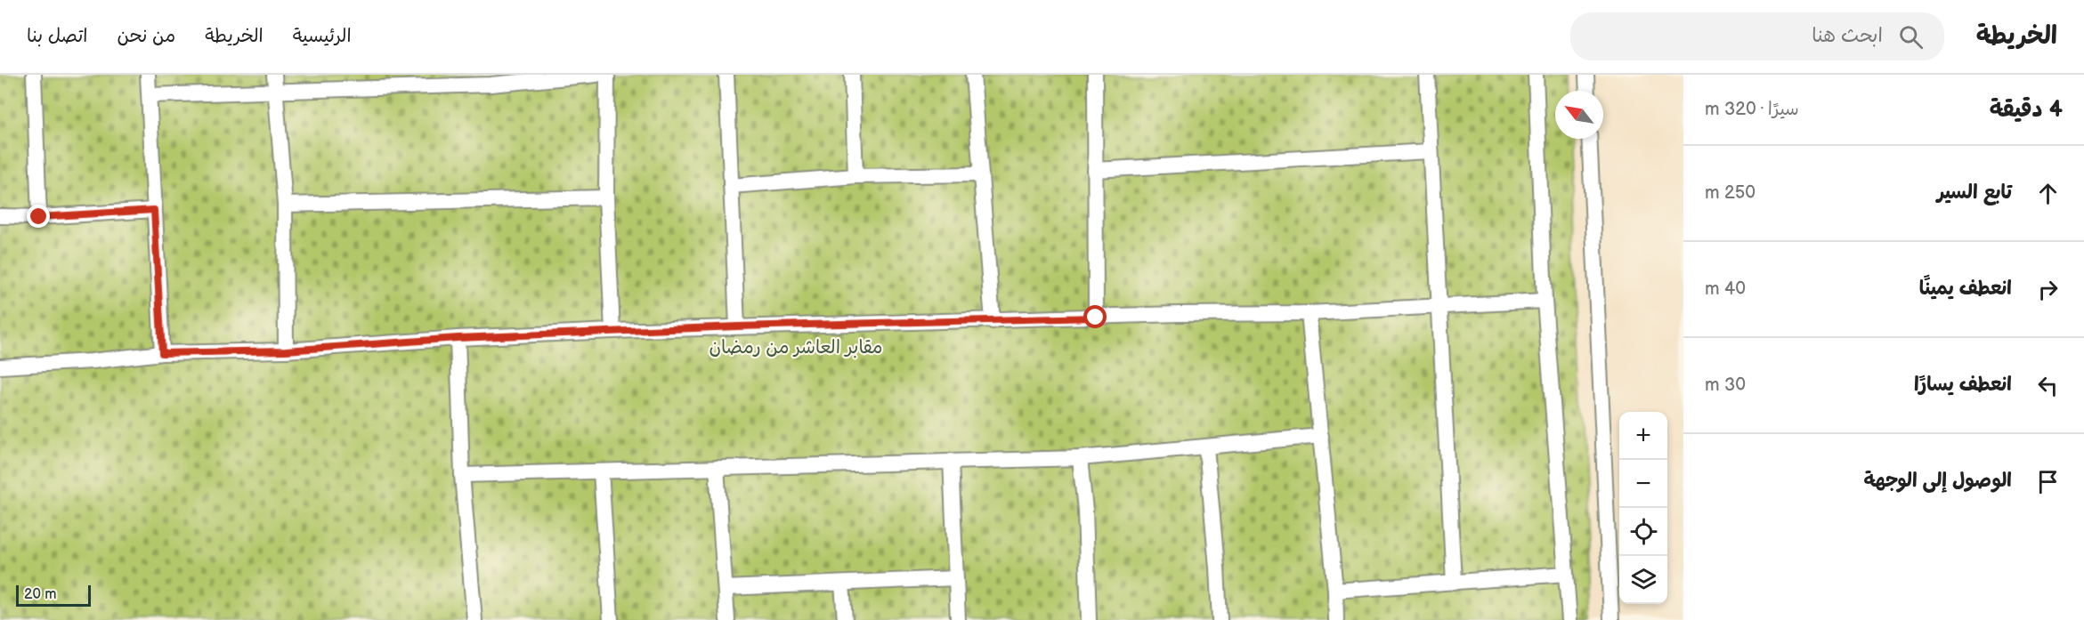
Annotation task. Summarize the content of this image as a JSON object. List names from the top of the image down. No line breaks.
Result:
{"parks":["مقابر العاشر من رمضان"],"scale_bar":"20 m","north":"top left","page":{"header":"الخريطة","search":"ابحث هنا","nav":["الرئيسية","الخريطة","من نحن","اتصل بنا"],"heading":["4 دقيقة","سيرًا · 320 m"],"list":[["تابع السير","250 m"],["انعطف يمينًا","40 m"],["انعطف يسارًا","30 m"],"الوصول إلى الوجهة"],"map_buttons":["+","−"],"scale":"20 m"}}
